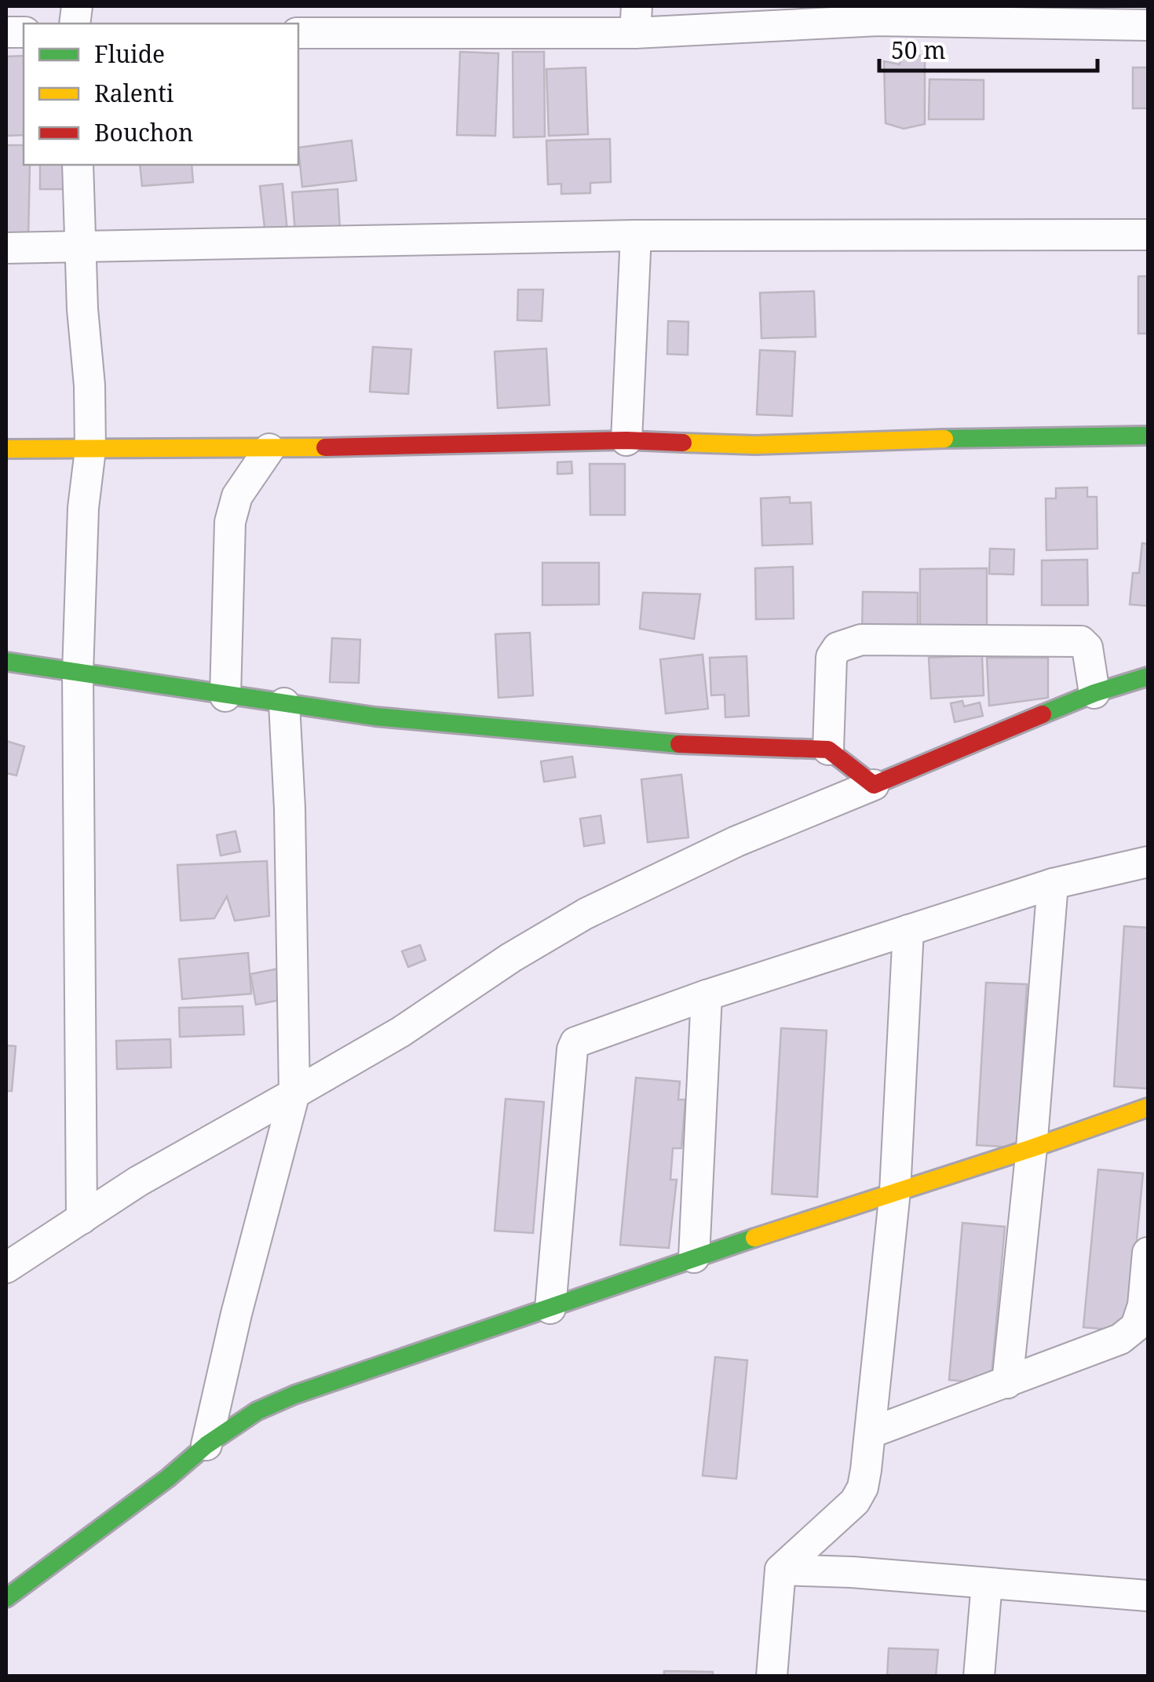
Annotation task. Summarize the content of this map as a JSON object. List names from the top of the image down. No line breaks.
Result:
{"legend":["Fluide","Ralenti","Bouchon"],"scale_bar":"50 m"}
